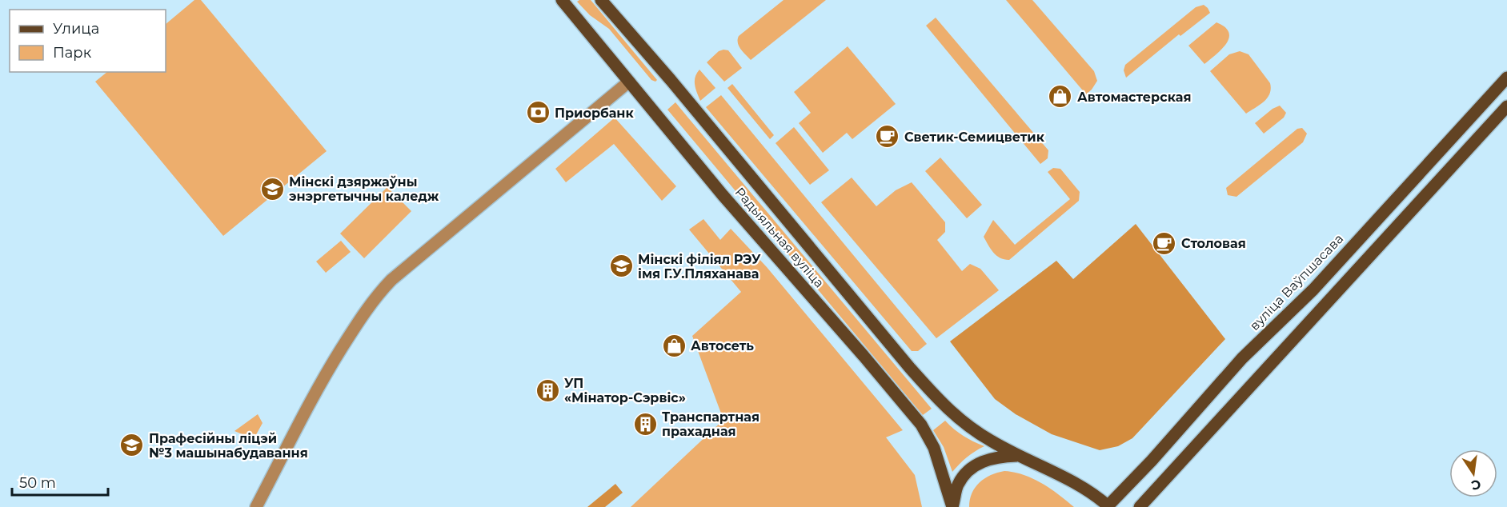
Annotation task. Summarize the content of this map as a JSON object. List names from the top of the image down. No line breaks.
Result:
{"streets":{"main road":["Радыяльная вуліца","вуліца Ваўпшасава"]},"crossings":[["Радыяльная вуліца","вуліца Ваўпшасава"]],"places":{"shop":["Автомастерская","Автосеть"],"bank":["Приорбанк"],"cafe":["Светик-Семицветик","Столовая"],"school or university":["Мінскі дзяржаўны энэргетычны каледж","Мінскі філіял РЭУ імя Г.У.Пляханава","Прафесійны ліцэй №3 машынабудавання"],"building":["УП «Мінатор-Сэрвіс»","Транспартная прахадная"]},"legend":["Улица","Парк"],"scale_bar":"50 m","north":"bottom"}
